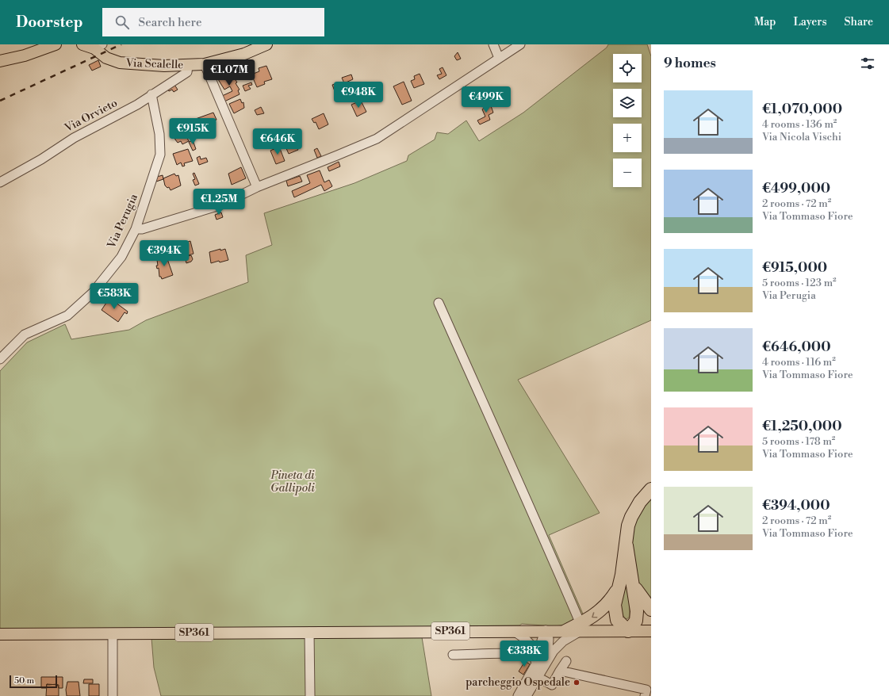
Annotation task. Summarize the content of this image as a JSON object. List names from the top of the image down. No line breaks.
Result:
{"streets":{"main road":["Via Scalelle","SP361"],"street":["Via Orvieto","Via Perugia"]},"crossings":[["Via Scalelle","Via Orvieto"],["Via Orvieto","Via Perugia"]],"parks":["Pineta di Gallipoli"],"places":["parcheggio Ospedale"],"scale_bar":"50 m","page":{"header":"Doorstep","search":"Search here","nav":["Map","Layers","Share"],"heading":"9 homes","map_buttons":["+","−"],"price":["€1.07M","€948K","€499K","€915K","€646K","€1.25M","€394K","€583K","€338K"],"list":[{"name":"€1,070,000","note":"4 rooms · 136 m² · Via Nicola Vischi"},{"name":"€499,000","note":"2 rooms · 72 m² · Via Tommaso Fiore"},{"name":"€915,000","note":"5 rooms · 123 m² · Via Perugia"},{"name":"€646,000","note":"4 rooms · 116 m² · Via Tommaso Fiore"},{"name":"€1,250,000","note":"5 rooms · 178 m² · Via Tommaso Fiore"},{"name":"€394,000","note":"2 rooms · 72 m² · Via Tommaso Fiore"}],"scale":"50 m"}}
